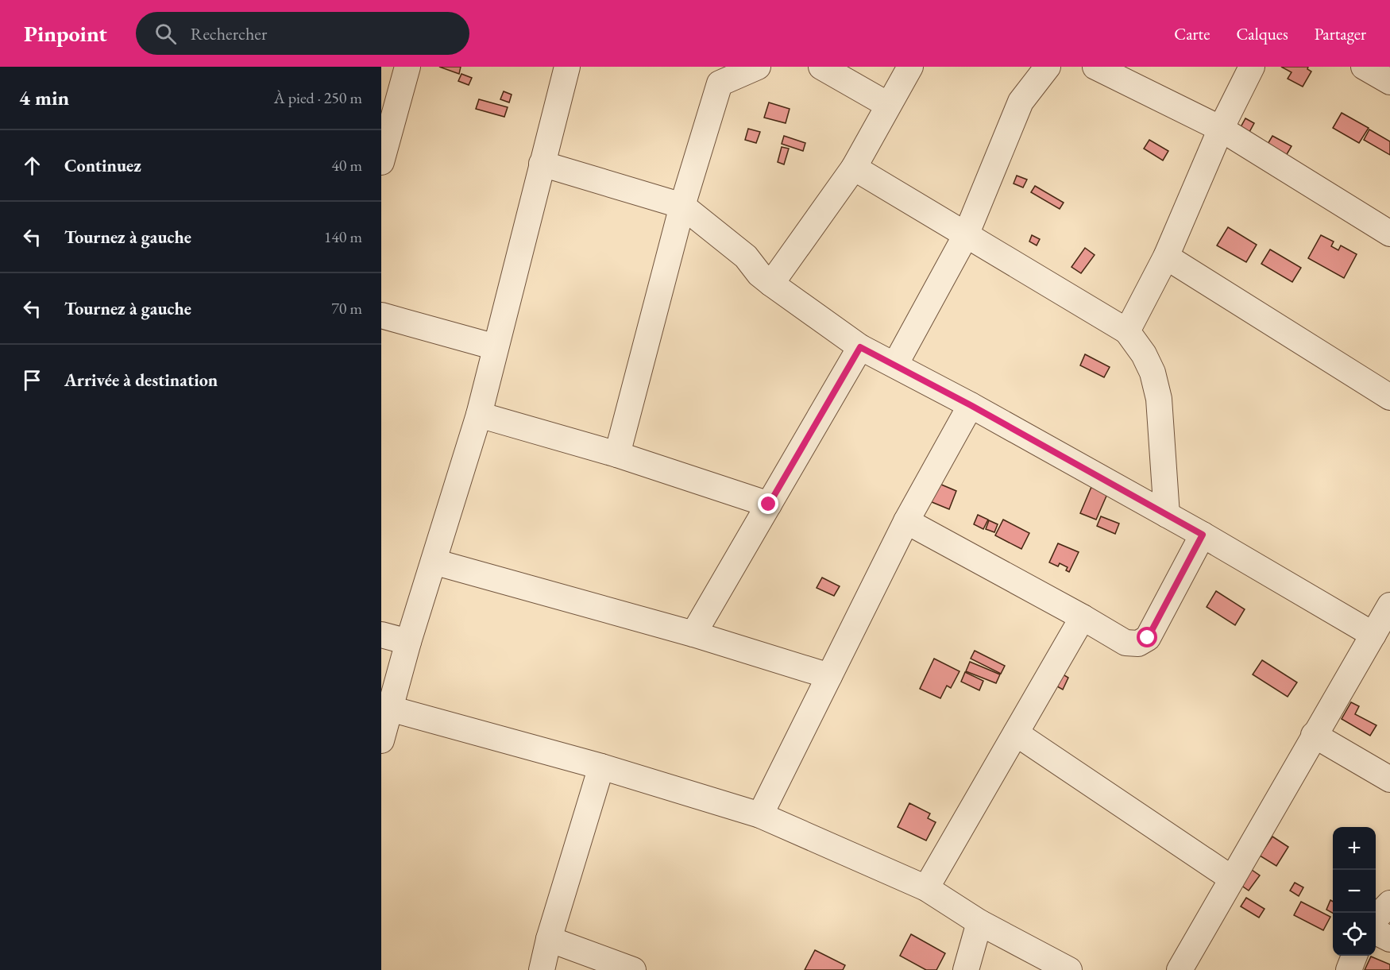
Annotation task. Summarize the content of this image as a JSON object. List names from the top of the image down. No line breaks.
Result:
{"page":{"header":"Pinpoint","search":"Rechercher","nav":["Carte","Calques","Partager"],"heading":["4 min","À pied · 250 m"],"list":[["Continuez","40 m"],["Tournez à gauche","140 m"],["Tournez à gauche","70 m"],"Arrivée à destination"],"map_buttons":["+","−"]}}
